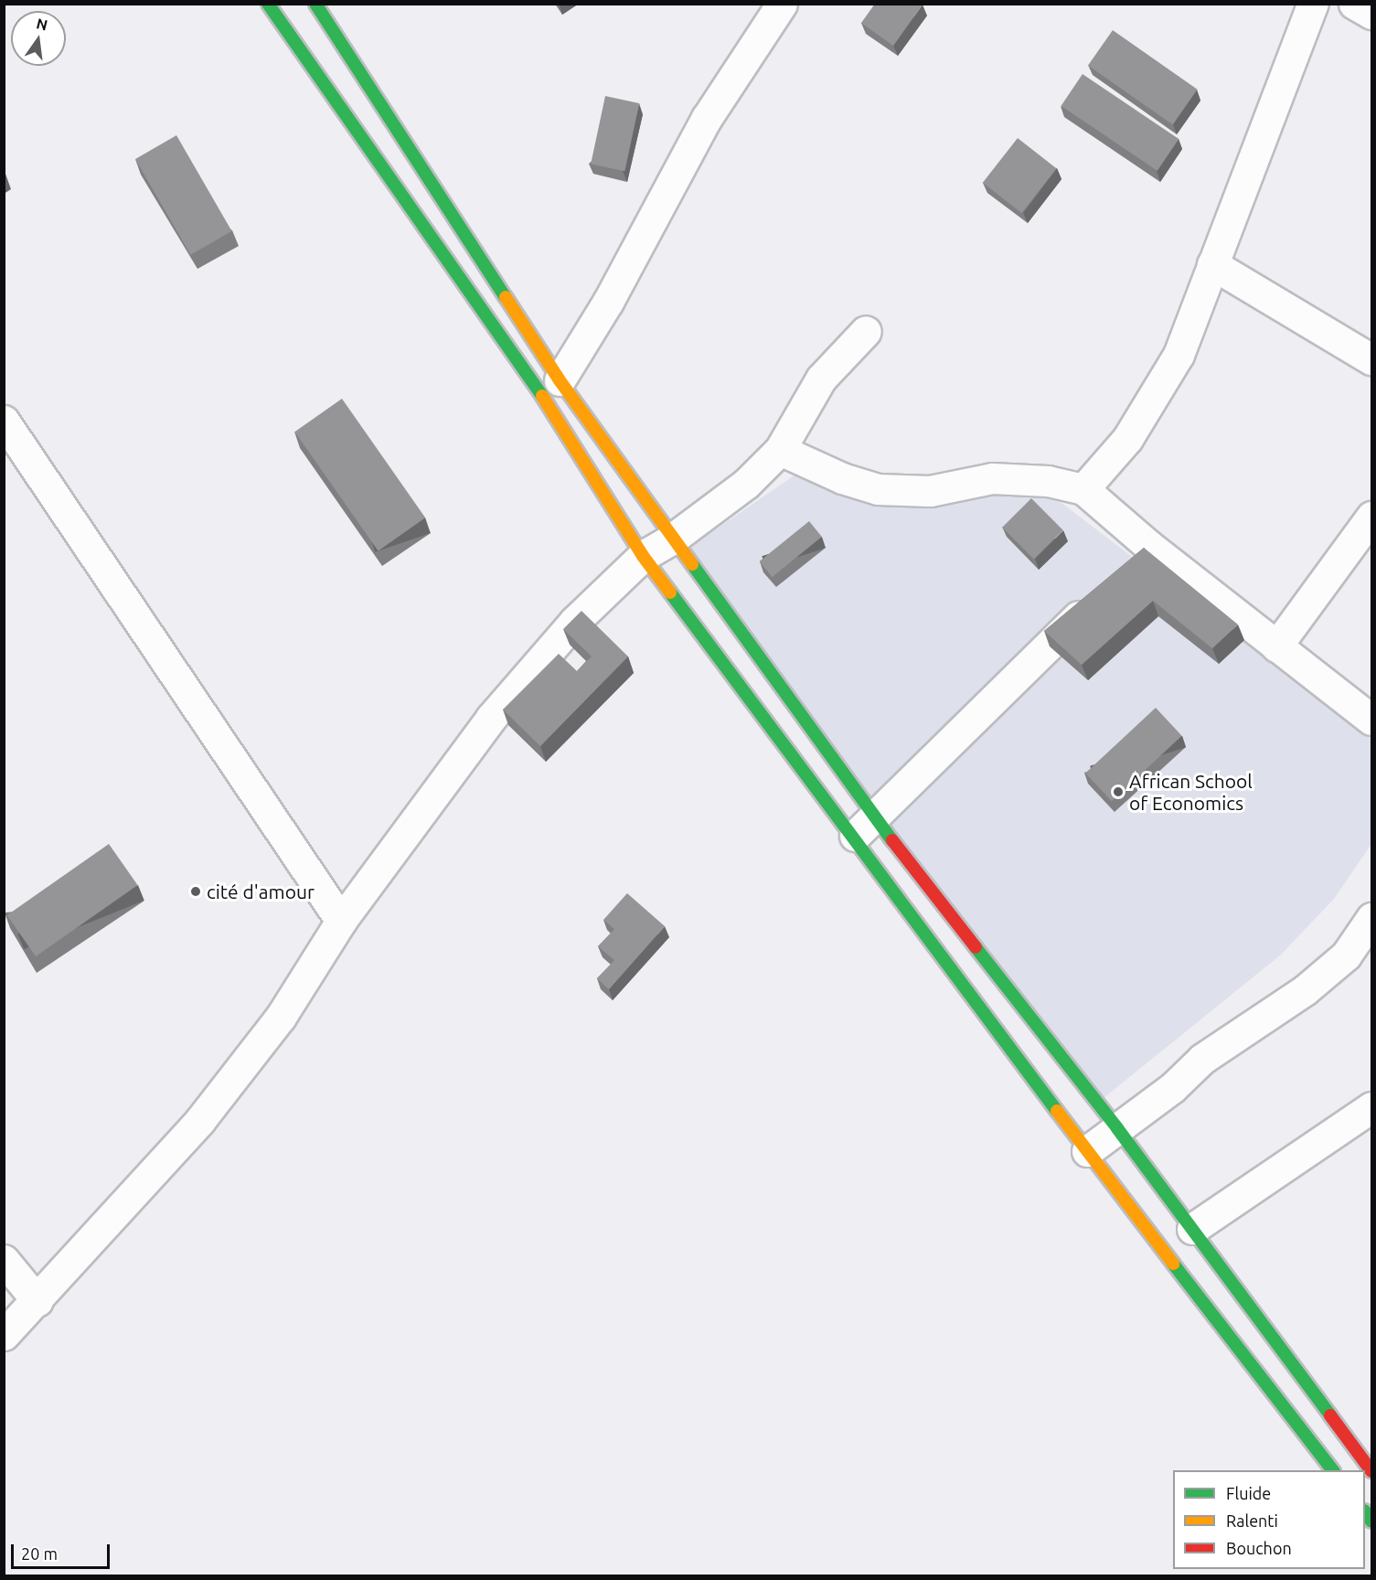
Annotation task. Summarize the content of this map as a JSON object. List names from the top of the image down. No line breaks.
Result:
{"places":["African School of Economics","cité d'amour"],"legend":["Fluide","Ralenti","Bouchon"],"scale_bar":"20 m","north":"top"}
